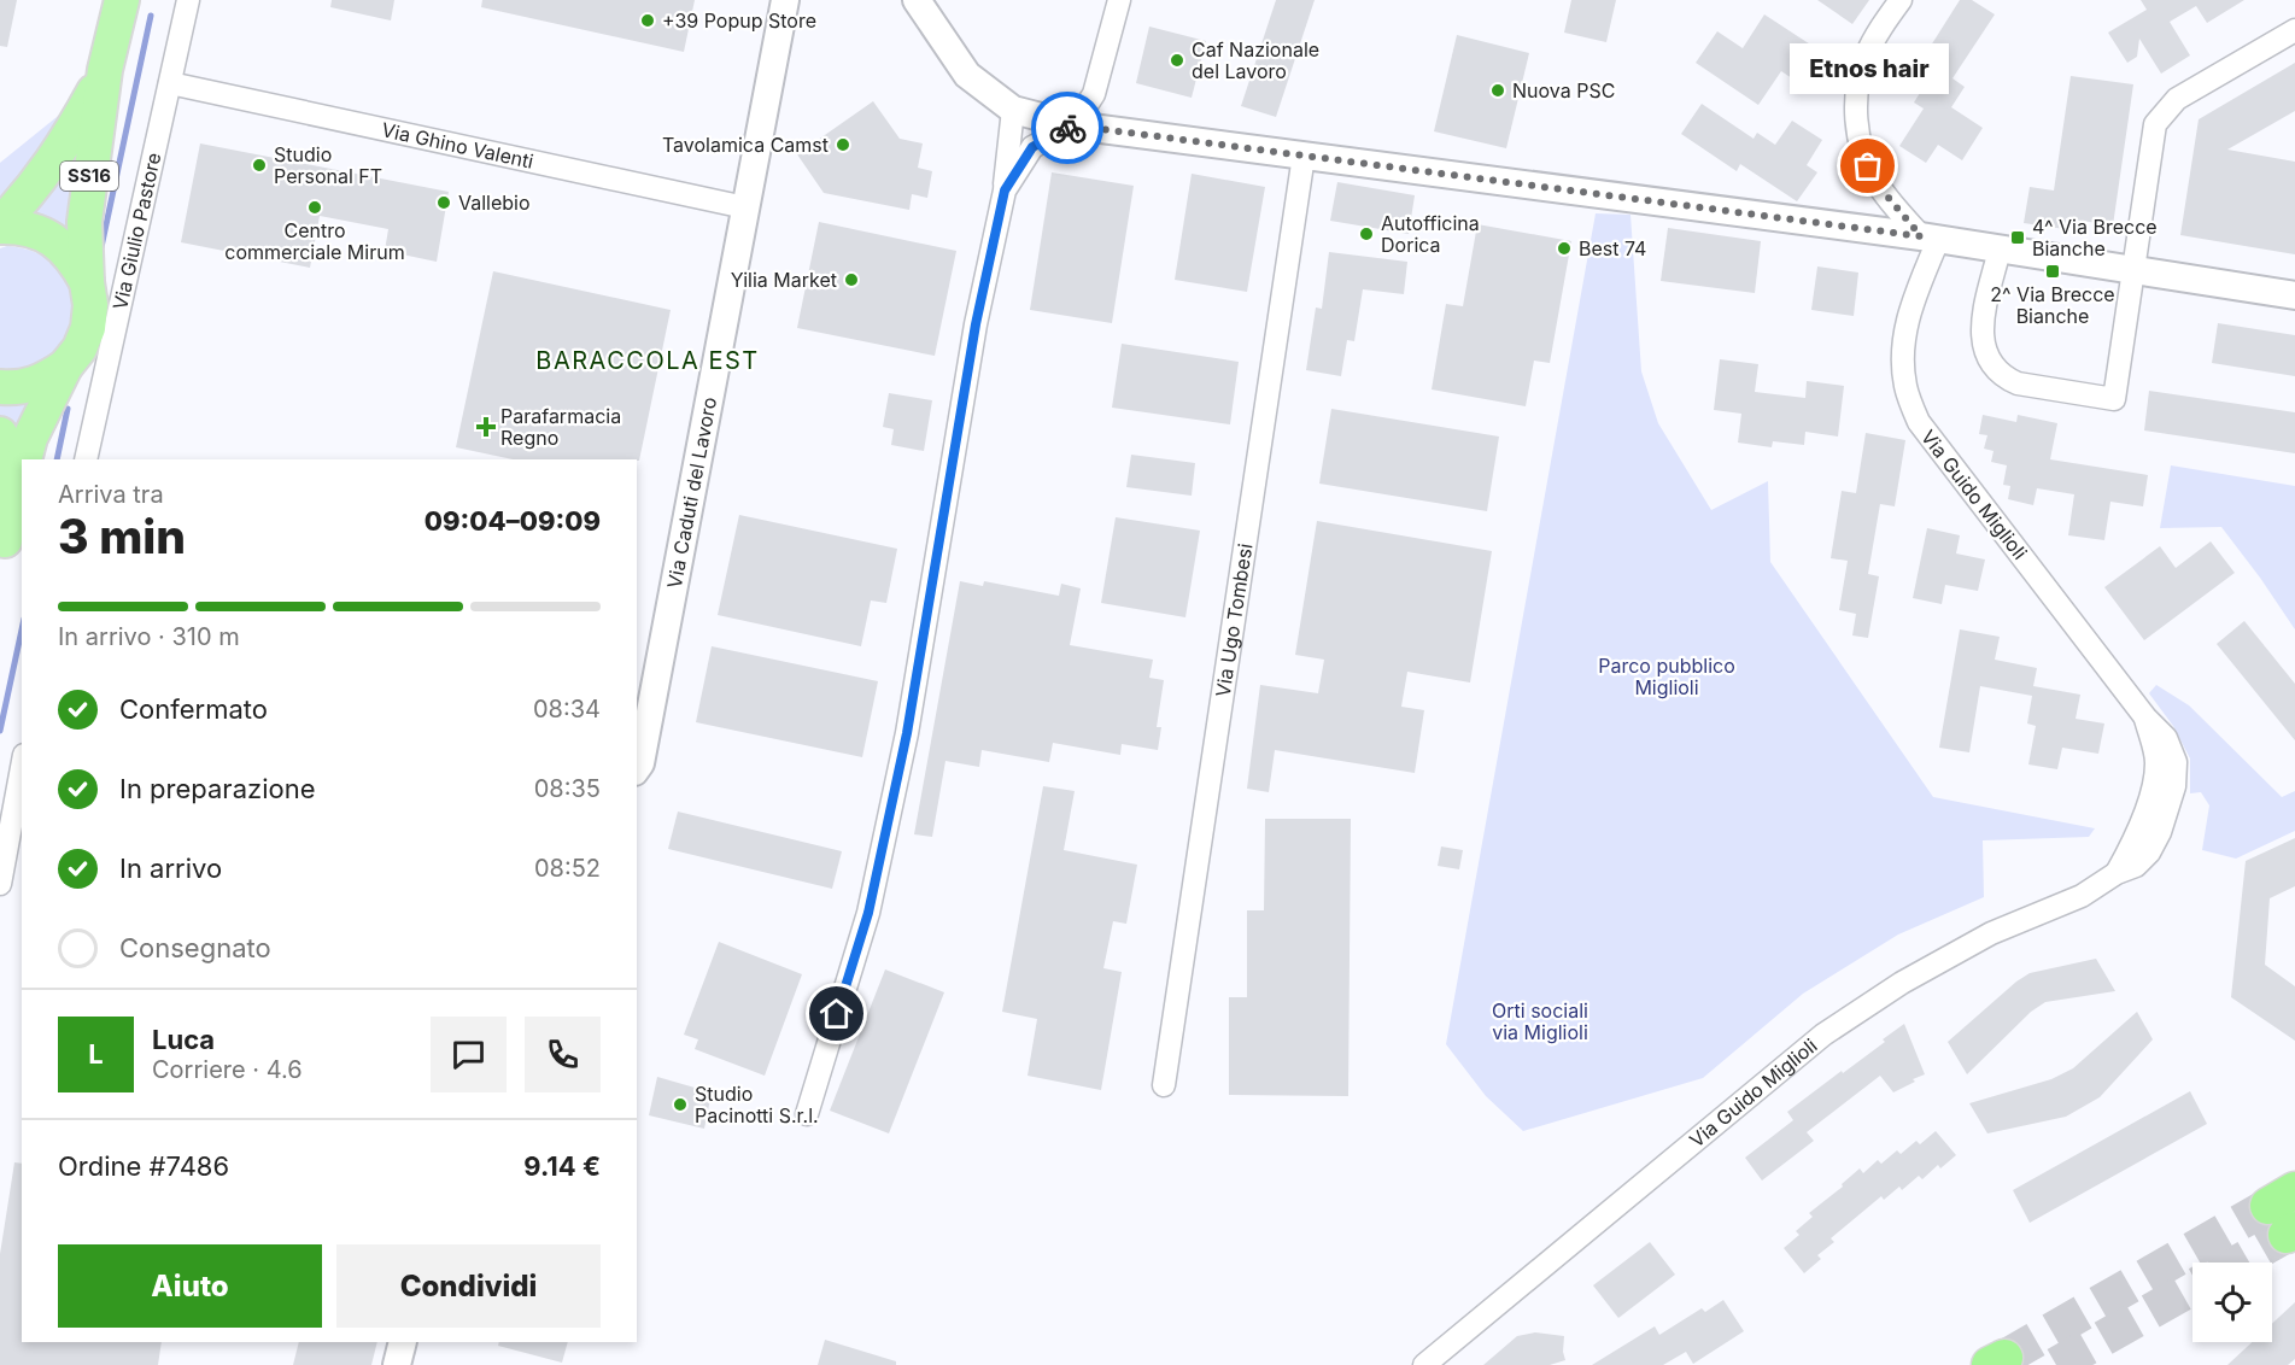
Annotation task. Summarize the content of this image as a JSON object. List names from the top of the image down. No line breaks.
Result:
{"streets":{"main road":["SS16"],"street":["Via Ghino Valenti","Via Giulio Pastore","Via Caduti del Lavoro","Via Guido Miglioli","Via Ugo Tombesi"]},"crossings":[["Via Ghino Valenti","Via Giulio Pastore"],["Via Ghino Valenti","Via Caduti del Lavoro"]],"districts":["BARACCOLA EST"],"parks":["Parco pubblico Miglioli","Orti sociali via Miglioli"],"places":{"other":["+39 Popup Store","Caf Nazionale del Lavoro","Nuova PSC","Tavolamica Camst","Studio Personal FT","Etnos hair","Vallebio","Centro commerciale Mirum","Autofficina Dorica","Best 74","Yilia Market","Studio Pacinotti S.r.l."],"transit":["4^ Via Brecce Bianche","2^ Via Brecce Bianche"],"health":["Parafarmacia Regno"]},"page":{"bubble":"Etnos hair","heading":["3 min","Arriva tra","09:04–09:09"],"panel":["Luca","Corriere · 4.6","Ordine #7486","9.14 €"],"bar":"In arrivo · 310 m","list":[["Confermato","08:34"],["In preparazione","08:35"],["In arrivo","08:52"],"Consegnato"],"round":"L","buttons":["Aiuto","Condividi"]}}
